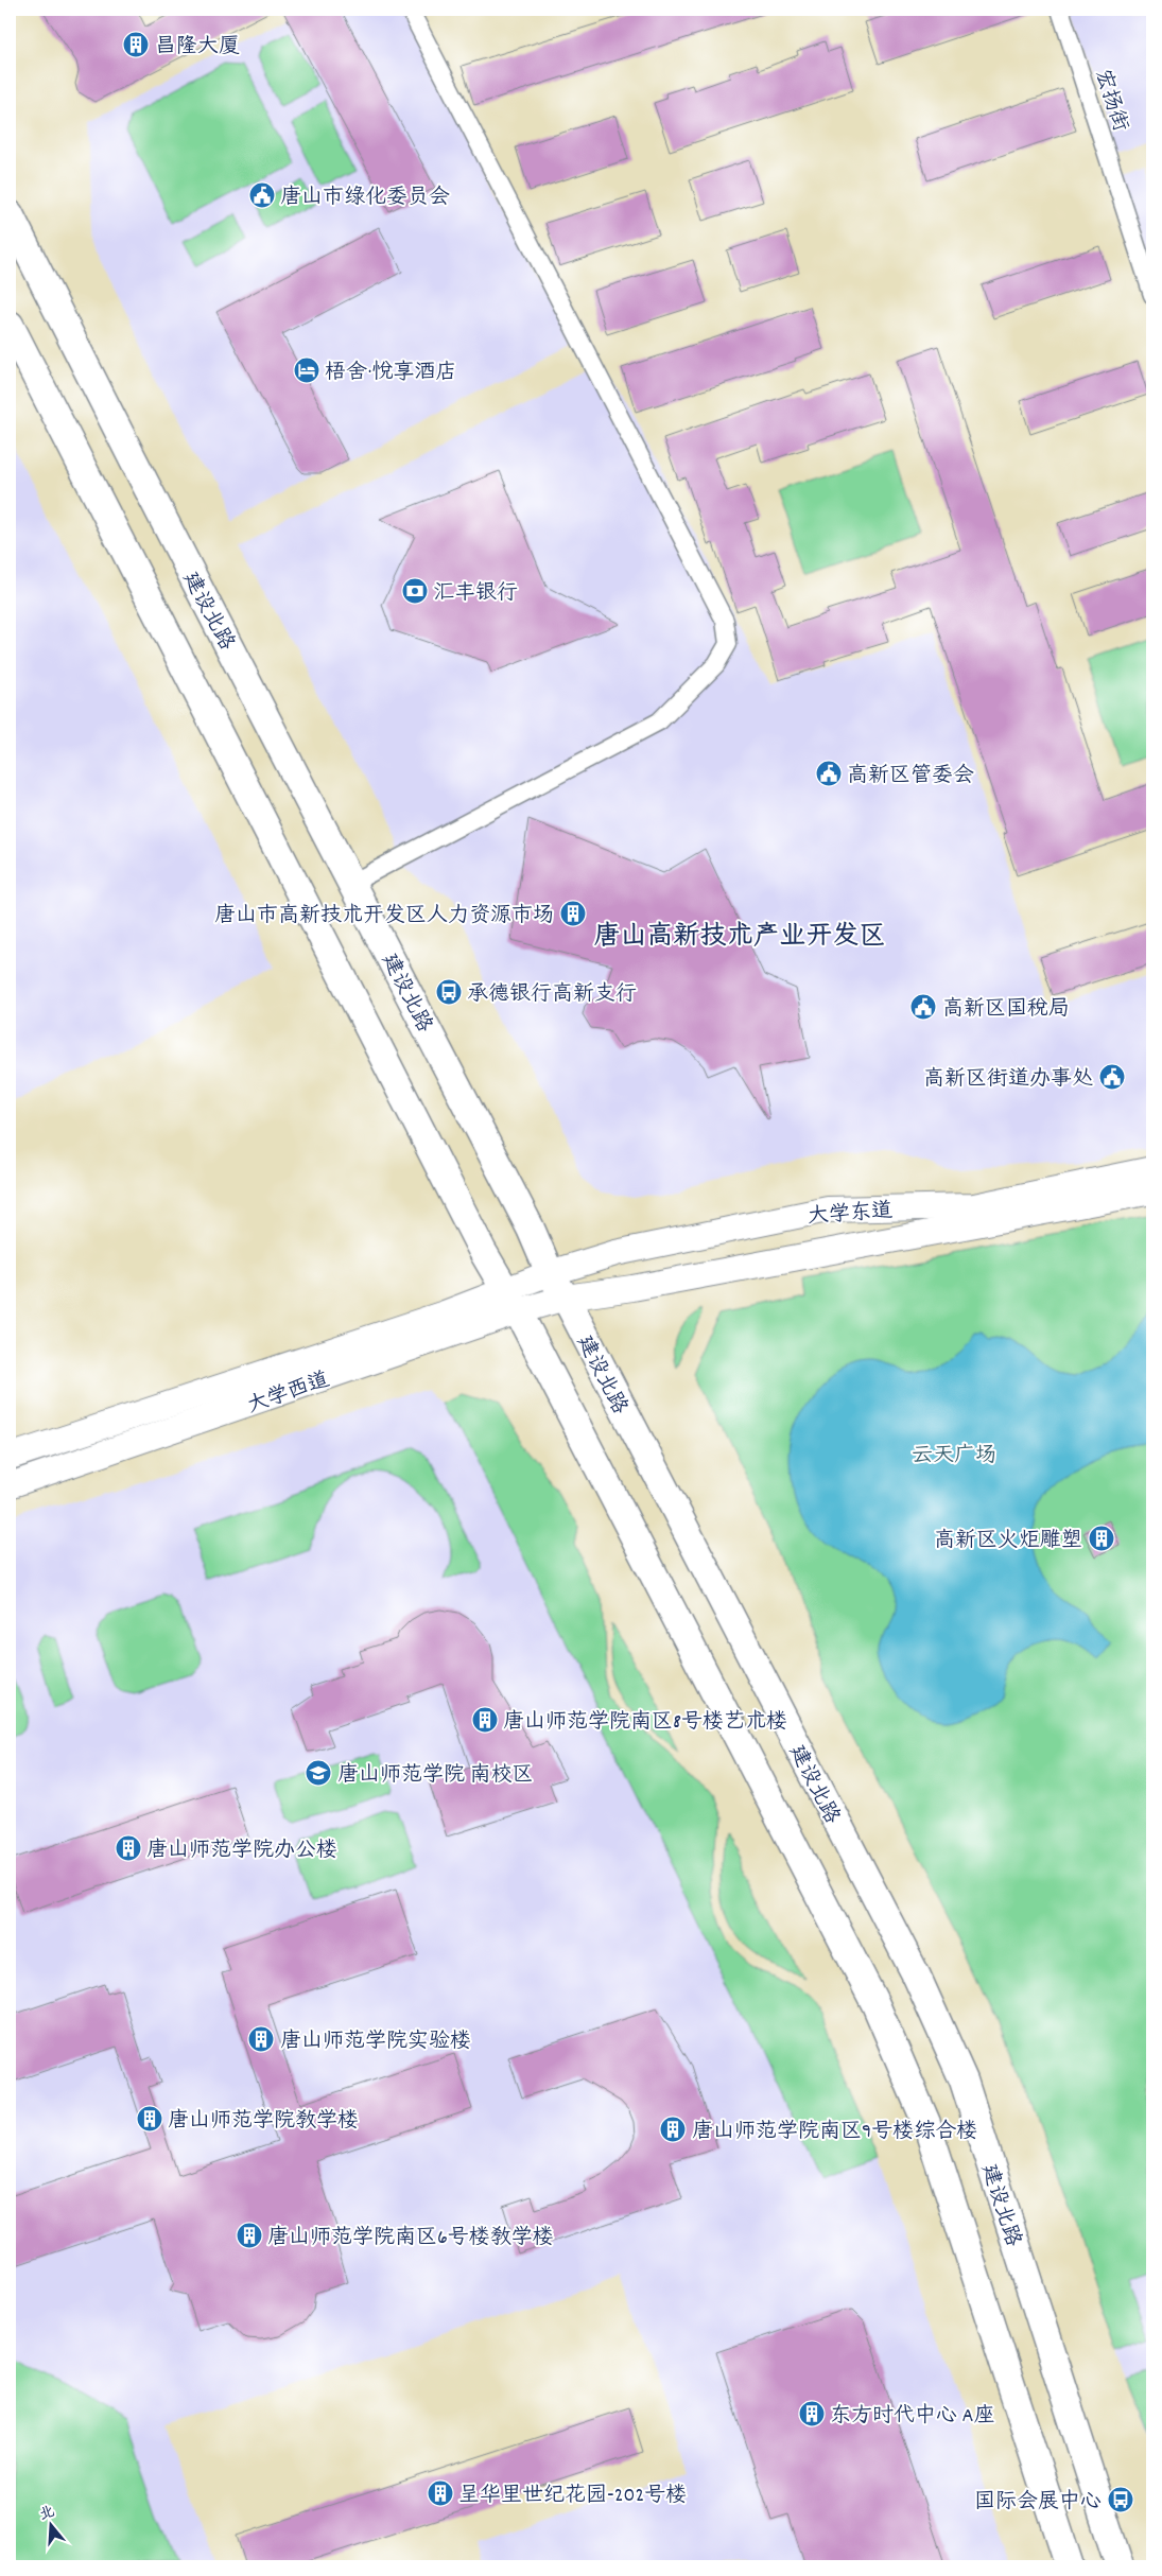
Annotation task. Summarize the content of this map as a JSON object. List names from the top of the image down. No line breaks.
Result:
{"streets":{"main road":["建设北路"],"street":["宏扬街","大学东道","大学西道"]},"crossings":[["建设北路","大学东道"],["建设北路","大学西道"],["大学东道","大学西道"]],"districts":["唐山高新技术产业开发区"],"parks":["云天广场"],"places":{"building":["昌隆大厦","唐山市高新技术开发区人力资源市场","高新区火炬雕塑","唐山师范学院南区8号楼艺术楼","唐山师范学院办公楼","唐山师范学院实验楼","唐山师范学院教学楼","唐山师范学院南区9号楼综合楼","唐山师范学院南区6号楼教学楼","东方时代中心 A座","呈华里世纪花园-202号楼"],"public building":["唐山市绿化委员会","高新区管委会","高新区国税局","高新区街道办事处"],"hotel":["梧舍·悦享酒店"],"bank":["汇丰银行"],"bus stop":["承德银行高新支行","国际会展中心"],"school or university":["唐山师范学院 南校区"]},"north":"top"}
